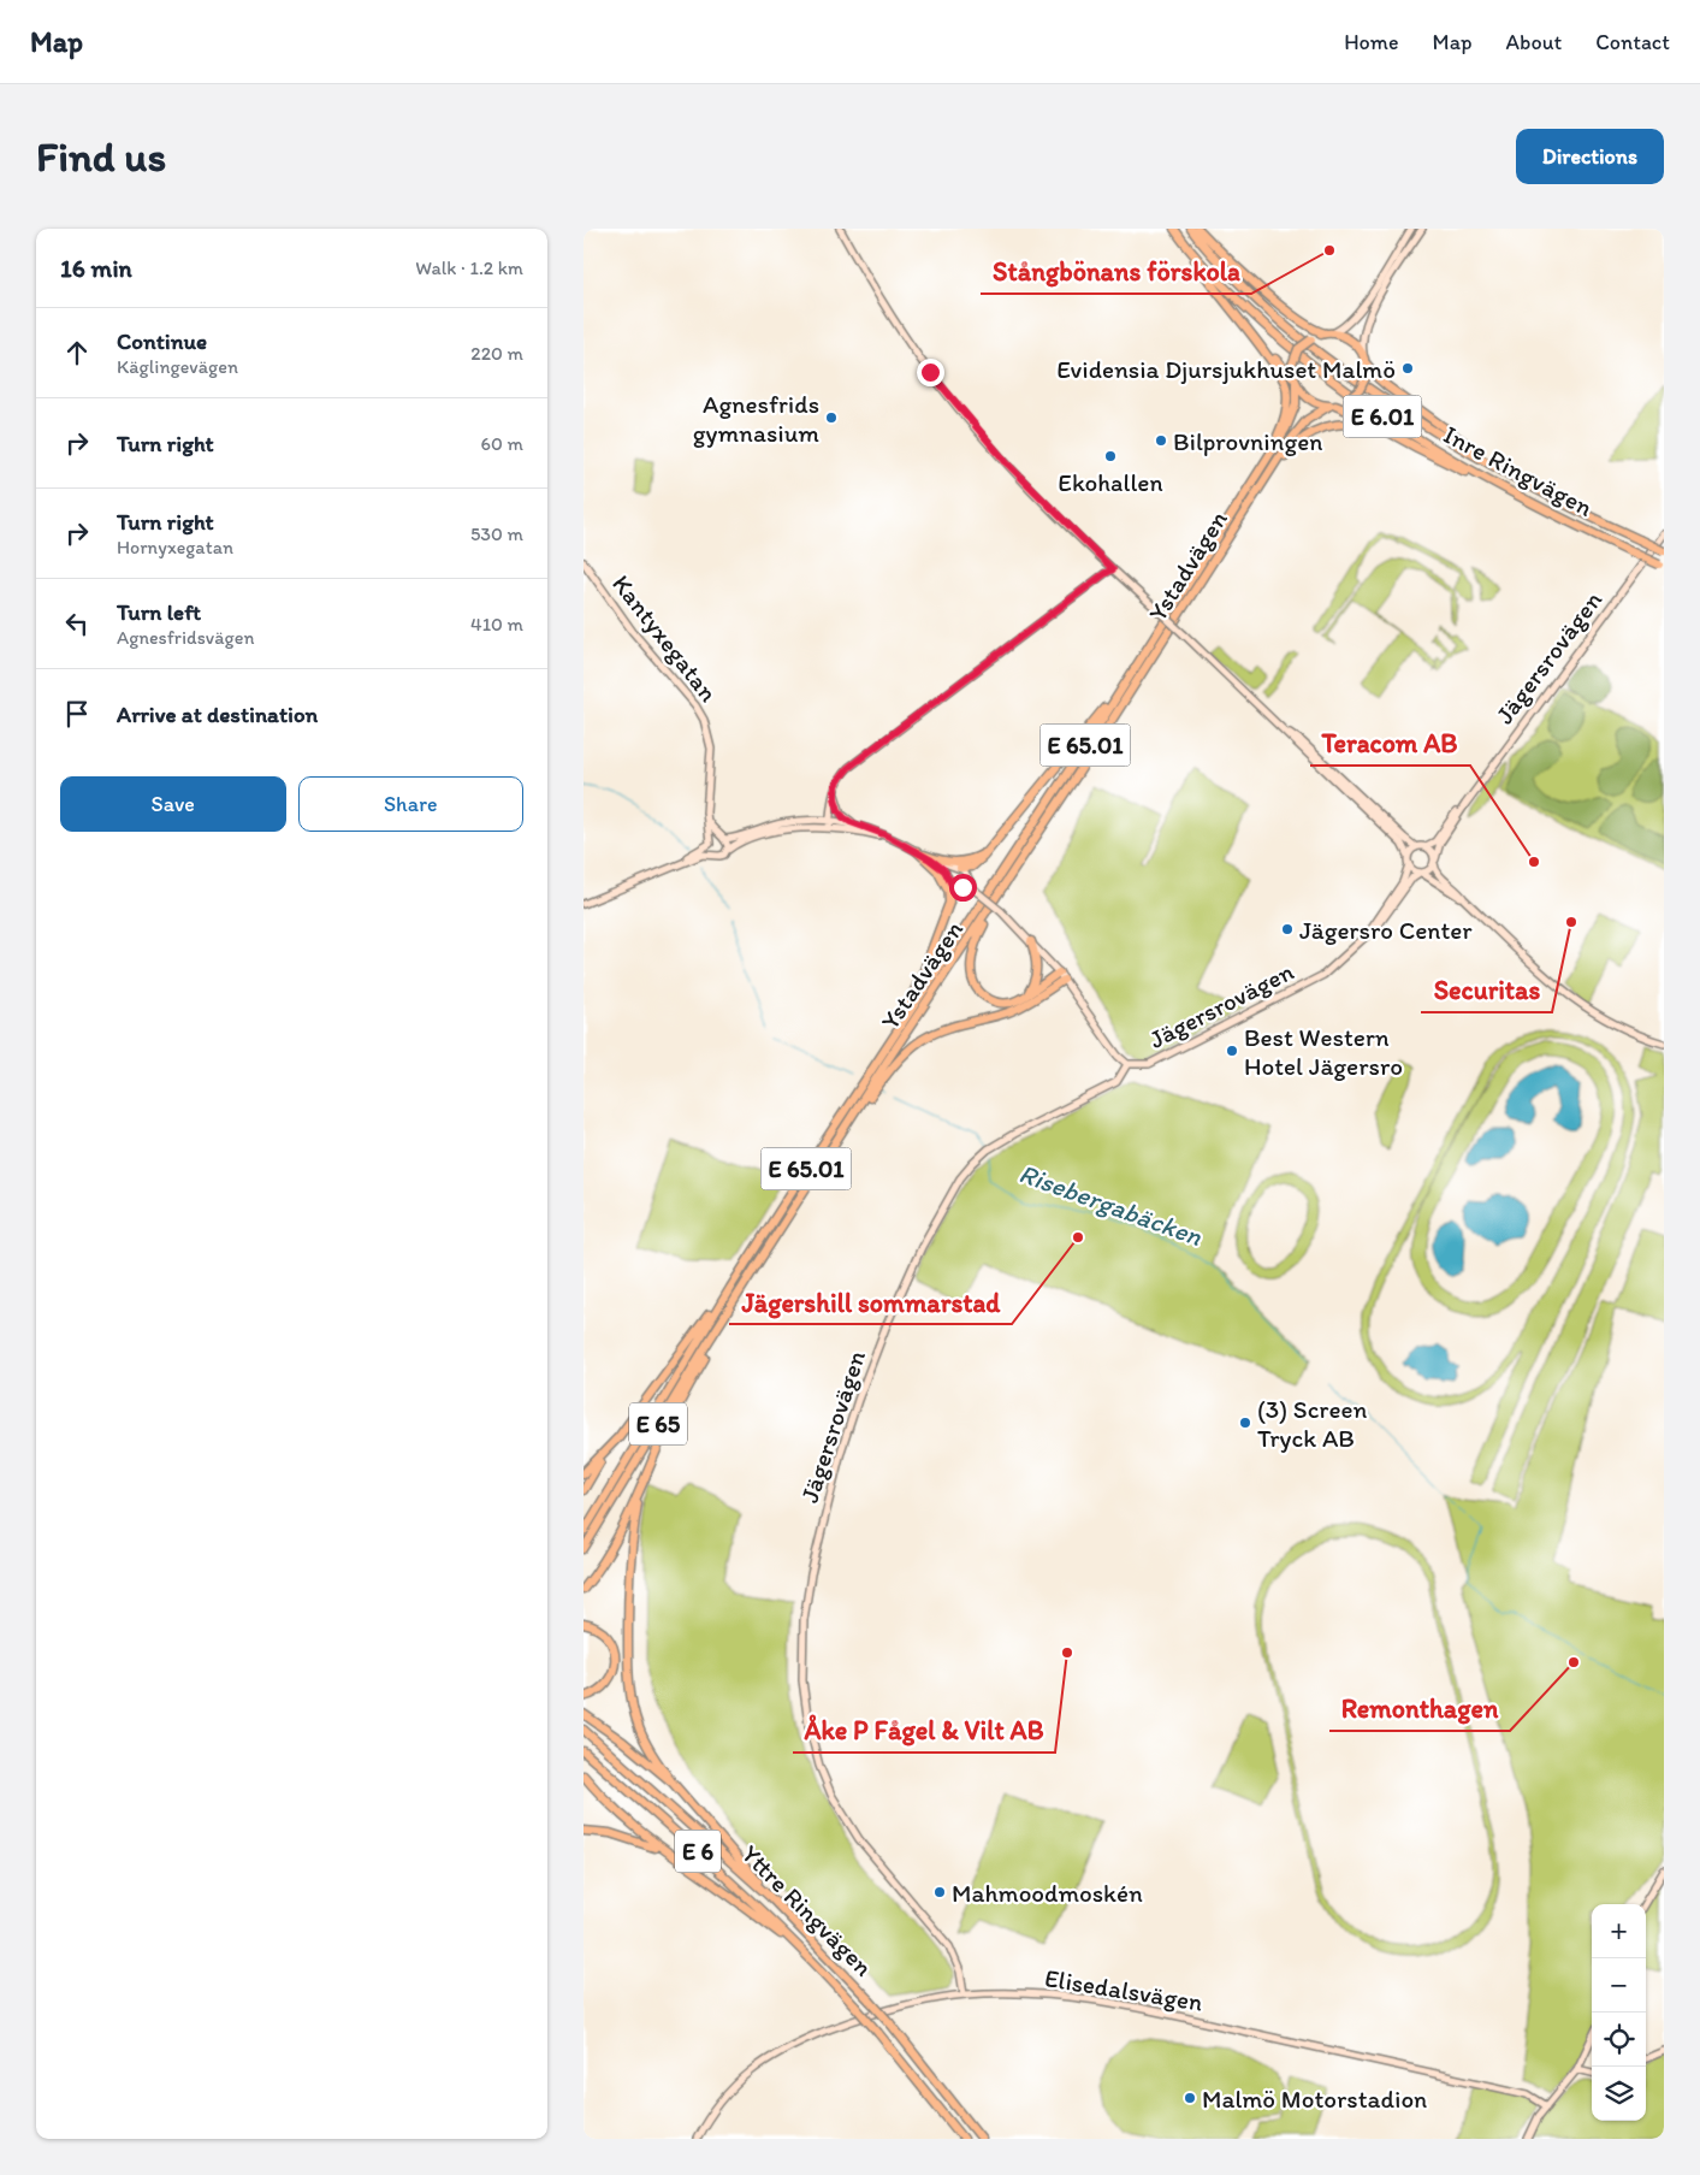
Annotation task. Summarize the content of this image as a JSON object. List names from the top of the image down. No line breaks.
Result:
{"streets":{"highway":["E 6.01","Inre Ringvägen","Ystadvägen","E 65.01","E 65","E 6","Yttre Ringvägen"],"street":["Kantyxegatan","Jägersrovägen","Elisedalsvägen"]},"crossings":[["Jägersrovägen","Elisedalsvägen"]],"water":["Risebergabäcken"],"places":["Stångbönans förskola","Evidensia Djursjukhuset Malmö","Agnesfrids gymnasium","Bilprovningen","Ekohallen","Teracom AB","Securitas","Jägersro Center","Best Western Hotel Jägersro","Jägershill sommarstad","(3) Screen Tryck AB","Åke P Fågel & Vilt AB","Remonthagen","Mahmoodmoskén","Malmö Motorstadion"],"page":{"header":"Map","nav":["Home","Map","About","Contact"],"buttons":["Directions",["Save","Share"]],"title":"Find us","heading":["16 min","Walk · 1.2 km"],"list":[["Continue","Käglingevägen","220 m"],["Turn right","60 m"],["Turn right","Hornyxegatan","530 m"],["Turn left","Agnesfridsvägen","410 m"],"Arrive at destination"],"map_buttons":["+","−"]}}
